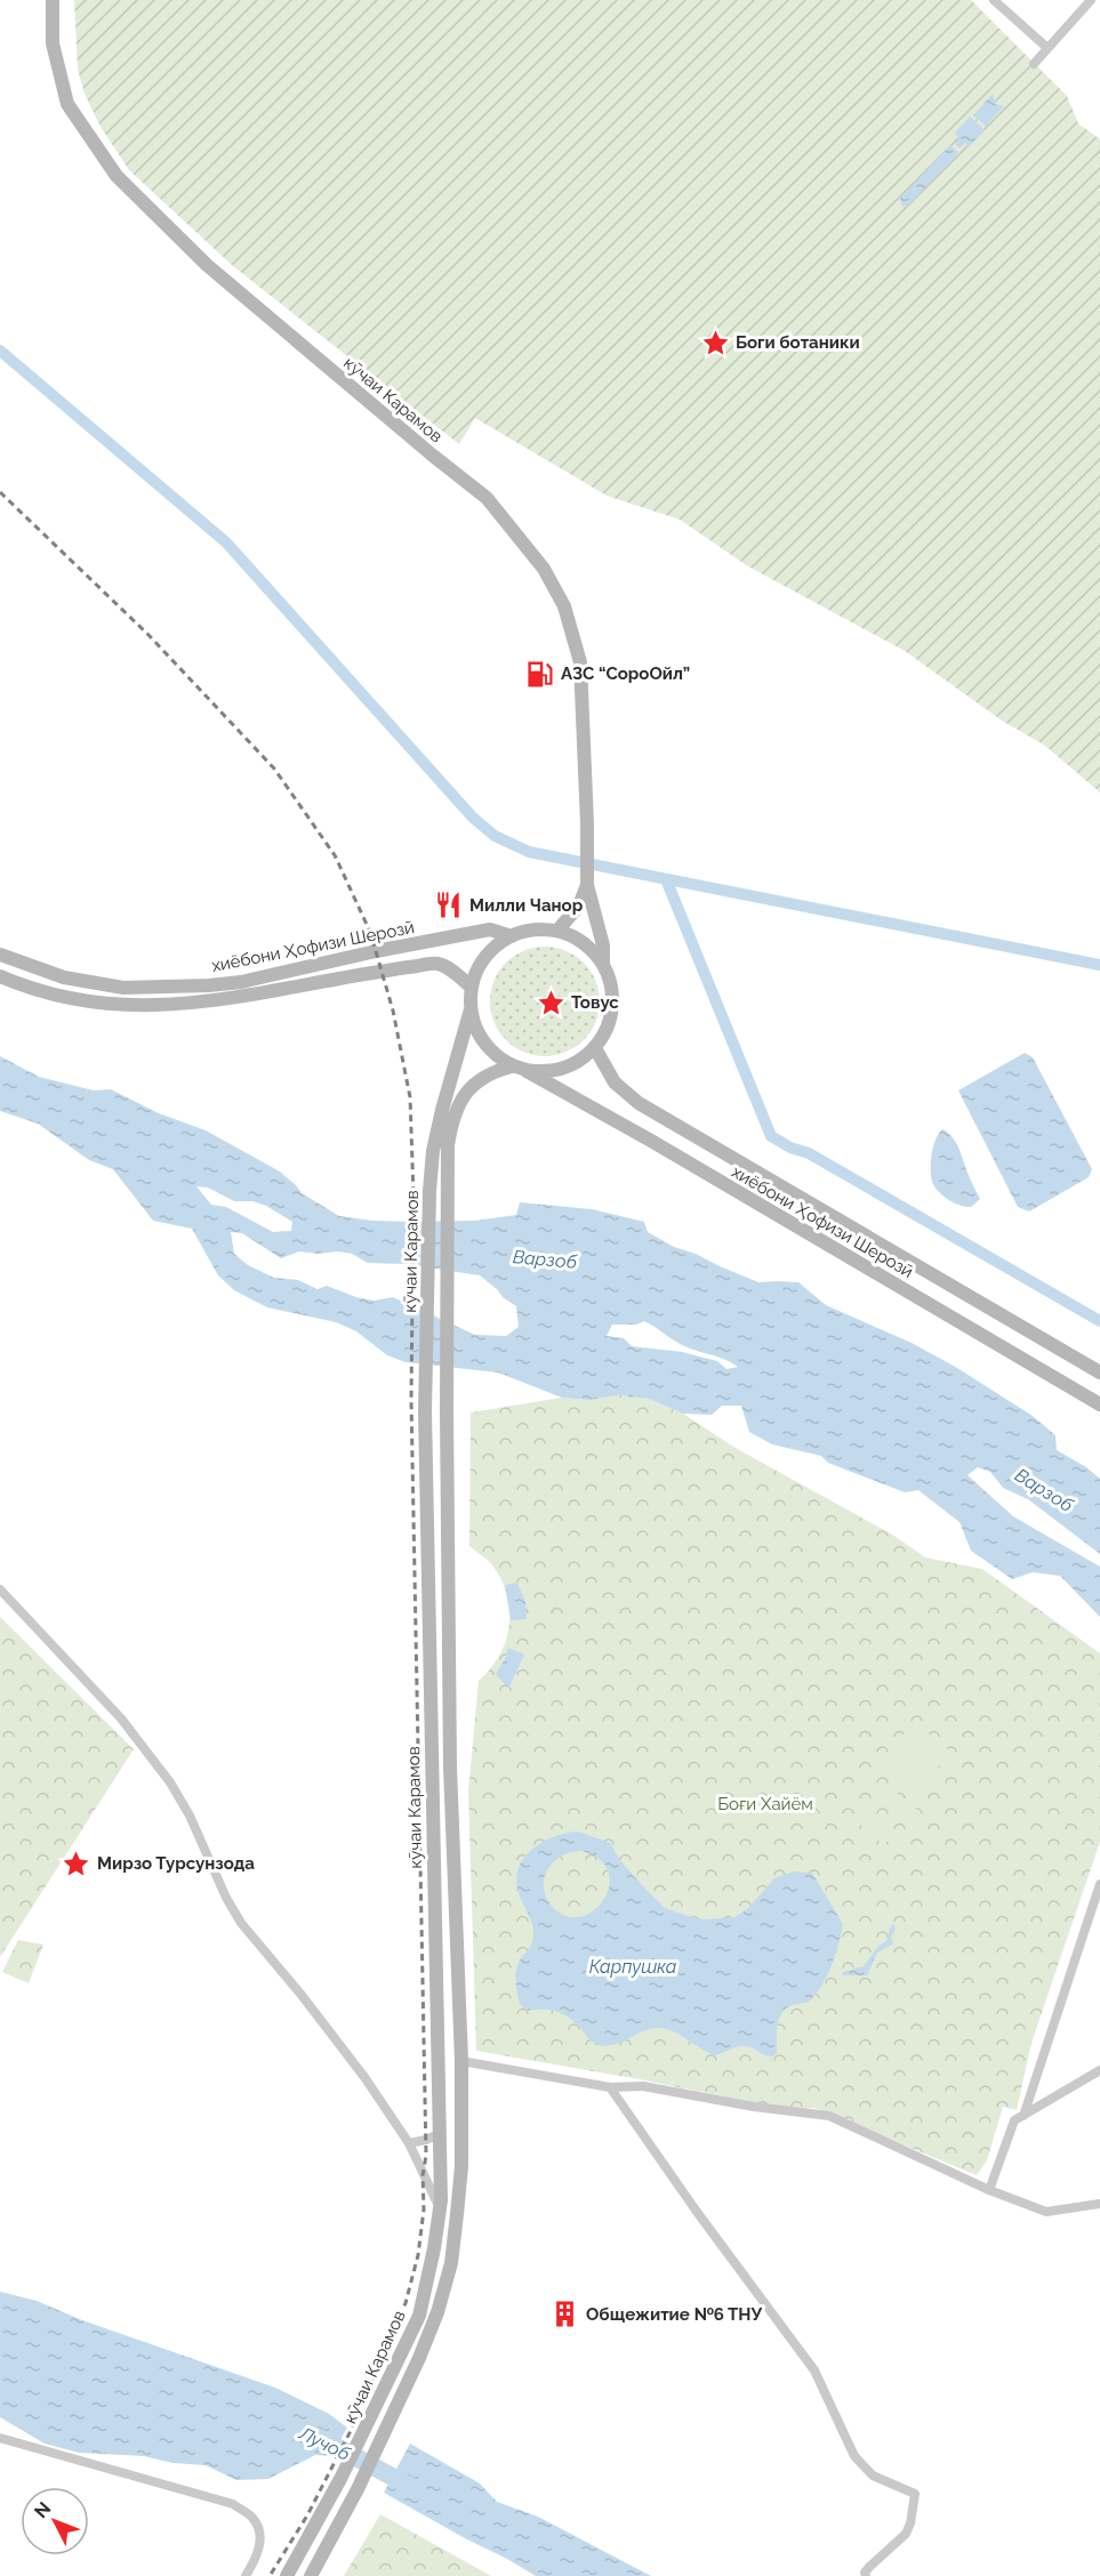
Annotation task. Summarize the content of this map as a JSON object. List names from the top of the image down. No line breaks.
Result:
{"streets":{"main road":["кӯчаи Карамов","хиёбони Ҳофизи Шерозӣ"]},"crossings":[["кӯчаи Карамов","хиёбони Ҳофизи Шерозӣ"]],"water":["Варзоб","Карпушка","Лучоб"],"parks":["Боғи Хайём"],"places":{"place":["Боги ботаники","Товус","Мирзо Турсунзода"],"fuel station":["АЗС “СороОйл”"],"restaurant":["Милли Чанор"],"building":["Общежитие №6 ТНУ"]},"north":"top left"}
